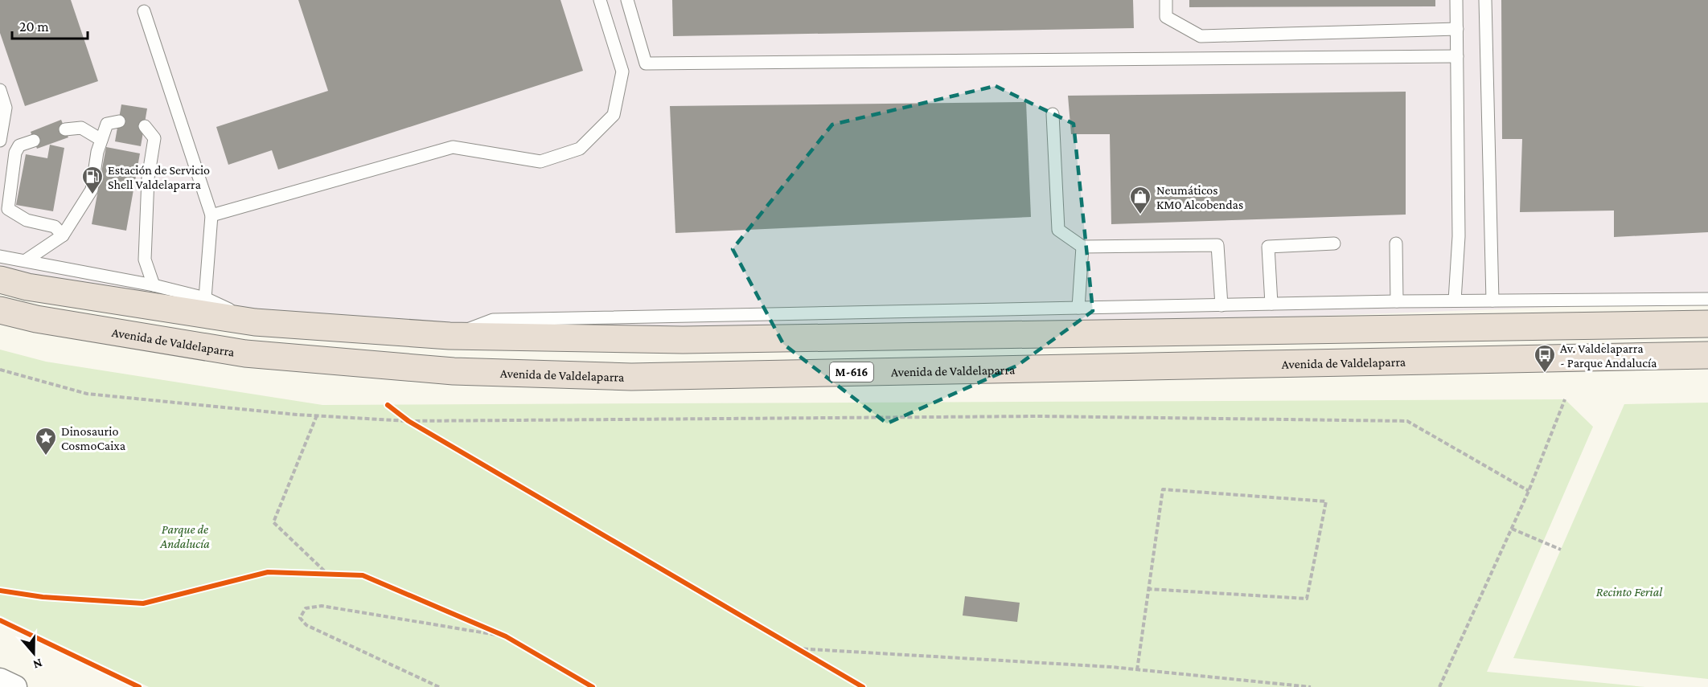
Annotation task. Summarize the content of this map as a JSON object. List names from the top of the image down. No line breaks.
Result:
{"streets":{"highway":["Avenida de Valdelaparra","M-616"]},"parks":["Parque de Andalucía","Recinto Ferial"],"places":{"fuel station":["Estación de Servicio Shell Valdelaparra"],"shop":["Neumáticos KM0 Alcobendas"],"bus stop":["Av. Valdelaparra - Parque Andalucía"],"place":["Dinosaurio CosmoCaixa"]},"scale_bar":"20 m","north":"bottom"}
